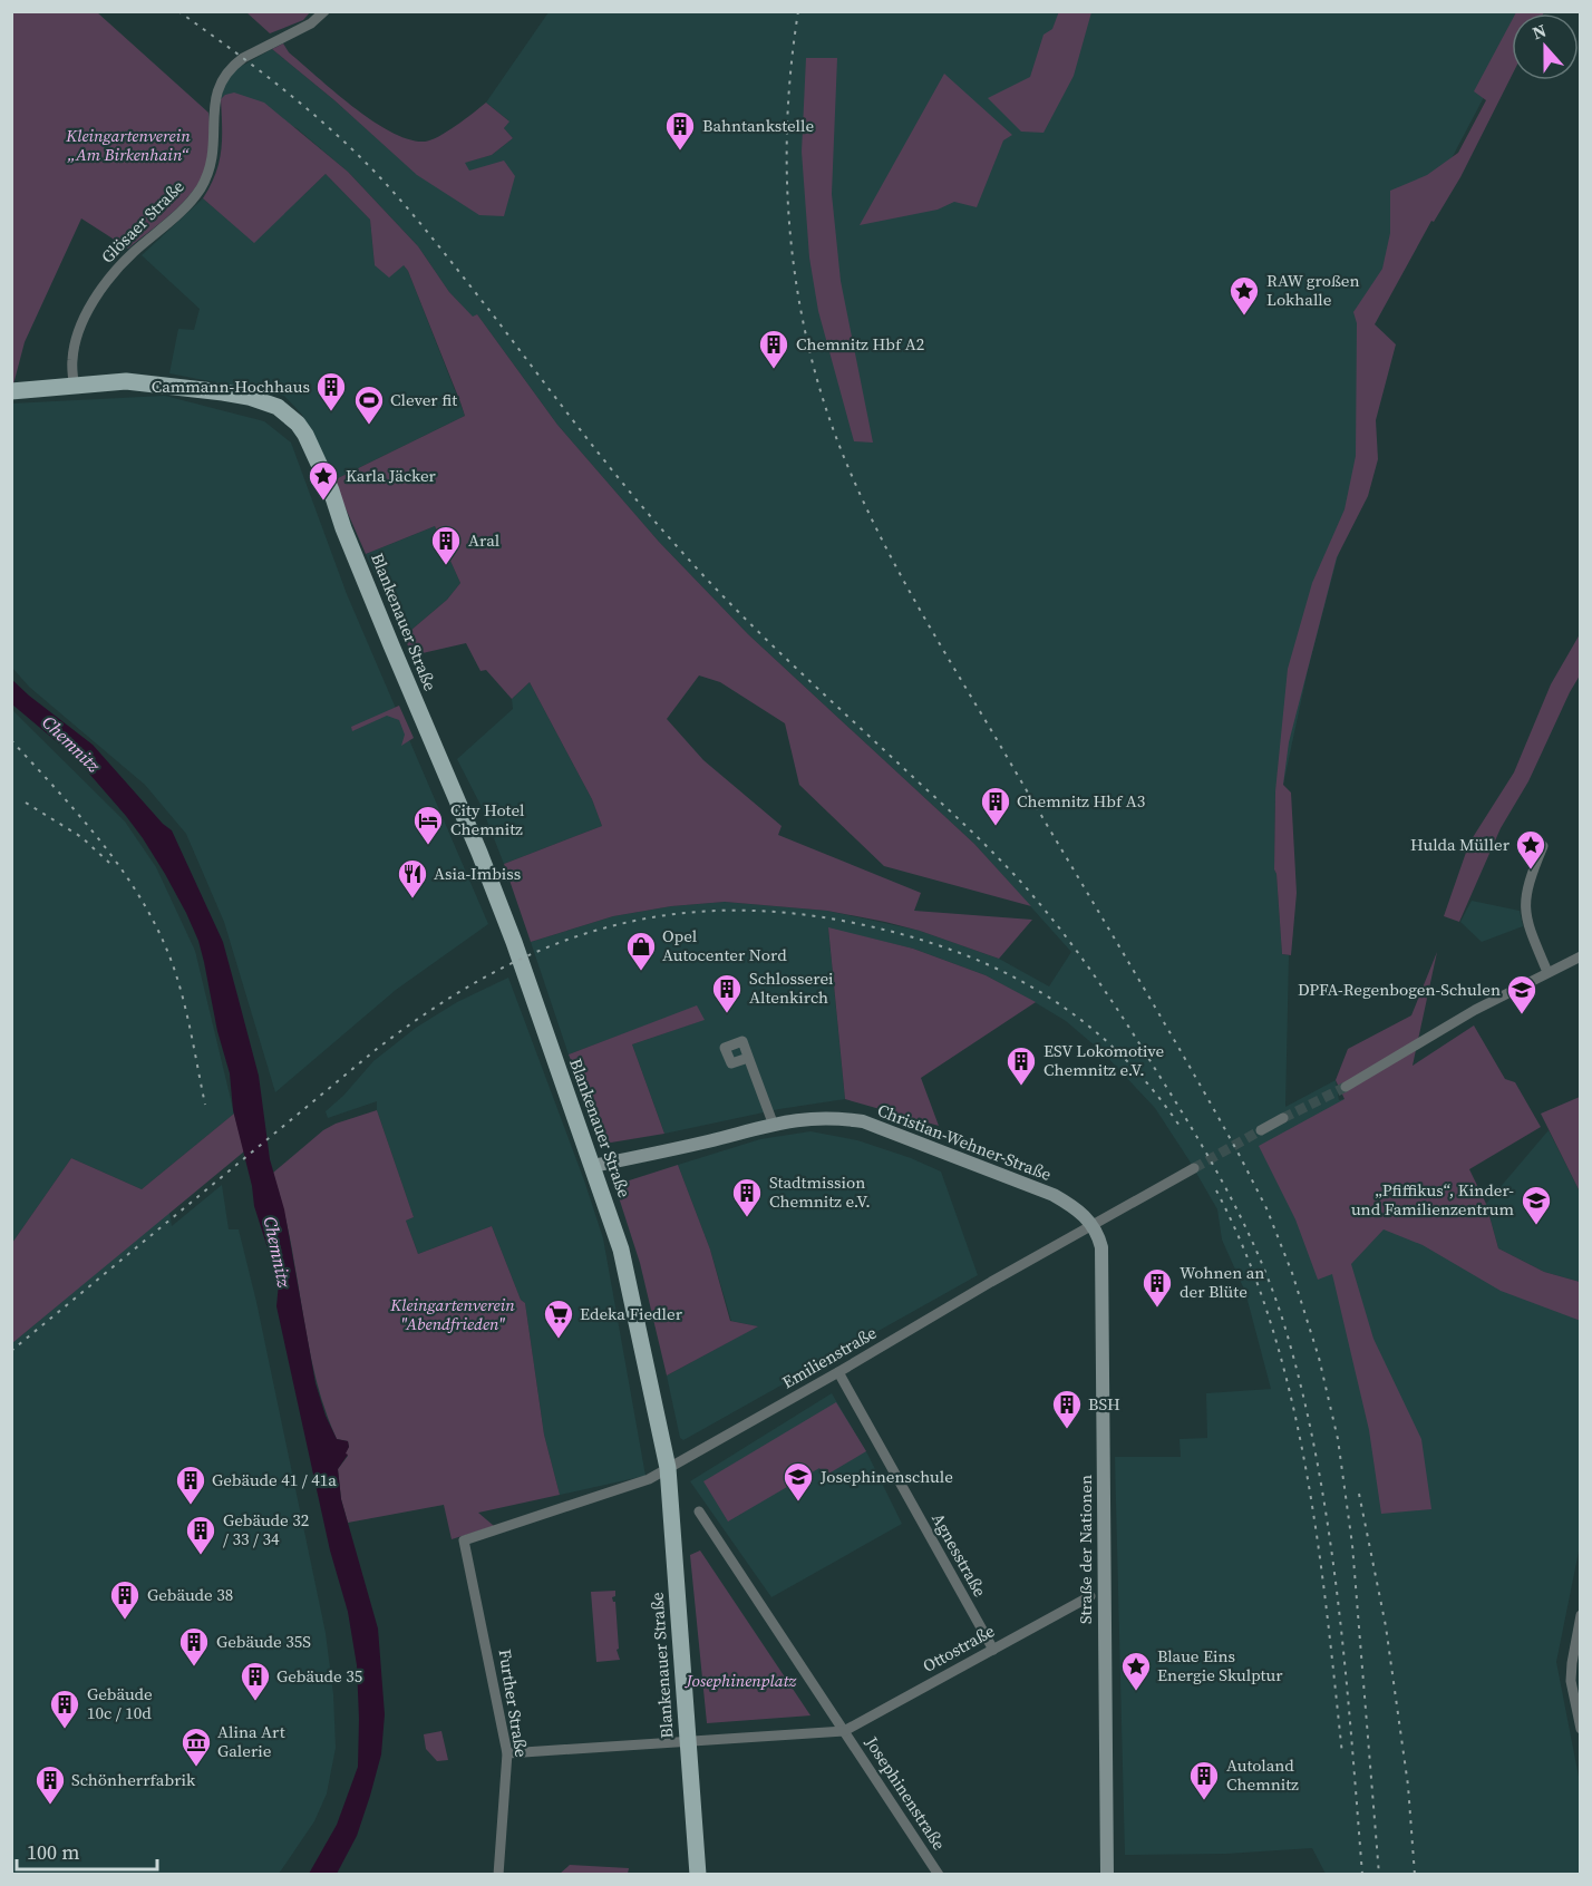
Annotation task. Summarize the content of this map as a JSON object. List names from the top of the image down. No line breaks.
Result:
{"streets":{"main road":["Blankenauer Straße","Christian-Wehner-Straße","Straße der Nationen"],"street":["Glösaer Straße","Emilienstraße","Agnesstraße","Ottostraße","Further Straße","Josephinenstraße"]},"crossings":[["Glösaer Straße","Blankenauer Straße"],["Blankenauer Straße","Christian-Wehner-Straße"],["Blankenauer Straße","Emilienstraße"],["Christian-Wehner-Straße","Emilienstraße"],["Christian-Wehner-Straße","Straße der Nationen"],["Emilienstraße","Straße der Nationen"],["Emilienstraße","Agnesstraße"],["Emilienstraße","Further Straße"],["Agnesstraße","Ottostraße"],["Ottostraße","Josephinenstraße"]],"water":["Chemnitz"],"parks":["Kleingartenverein „Am Birkenhain“","Kleingartenverein \"Abendfrieden\"","Josephinenplatz"],"places":{"building":["Bahntankstelle","Chemnitz Hbf A2","Cammann-Hochhaus","Aral","Chemnitz Hbf A3","Schlosserei Altenkirch","ESV Lokomotive Chemnitz e.V.","Stadtmission Chemnitz e.V.","Wohnen an der Blüte","BSH","Gebäude 41 / 41a","Gebäude 32 / 33 / 34","Gebäude 38","Gebäude 35S","Gebäude 35","Gebäude 10c / 10d","Autoland Chemnitz","Schönherrfabrik"],"place":["RAW großen Lokhalle","Karla Jäcker","Hulda Müller","Blaue Eins Energie Skulptur"],"sports":["Clever fit"],"hotel":["City Hotel Chemnitz"],"restaurant":["Asia-Imbiss"],"shop":["Opel Autocenter Nord"],"school or university":["DPFA-Regenbogen-Schulen","„Pfiffikus“, Kinder- und Familienzentrum","Josephinenschule"],"supermarket":["Edeka Fiedler"],"museum":["Alina Art Galerie"]},"scale_bar":"100 m","north":"top"}
